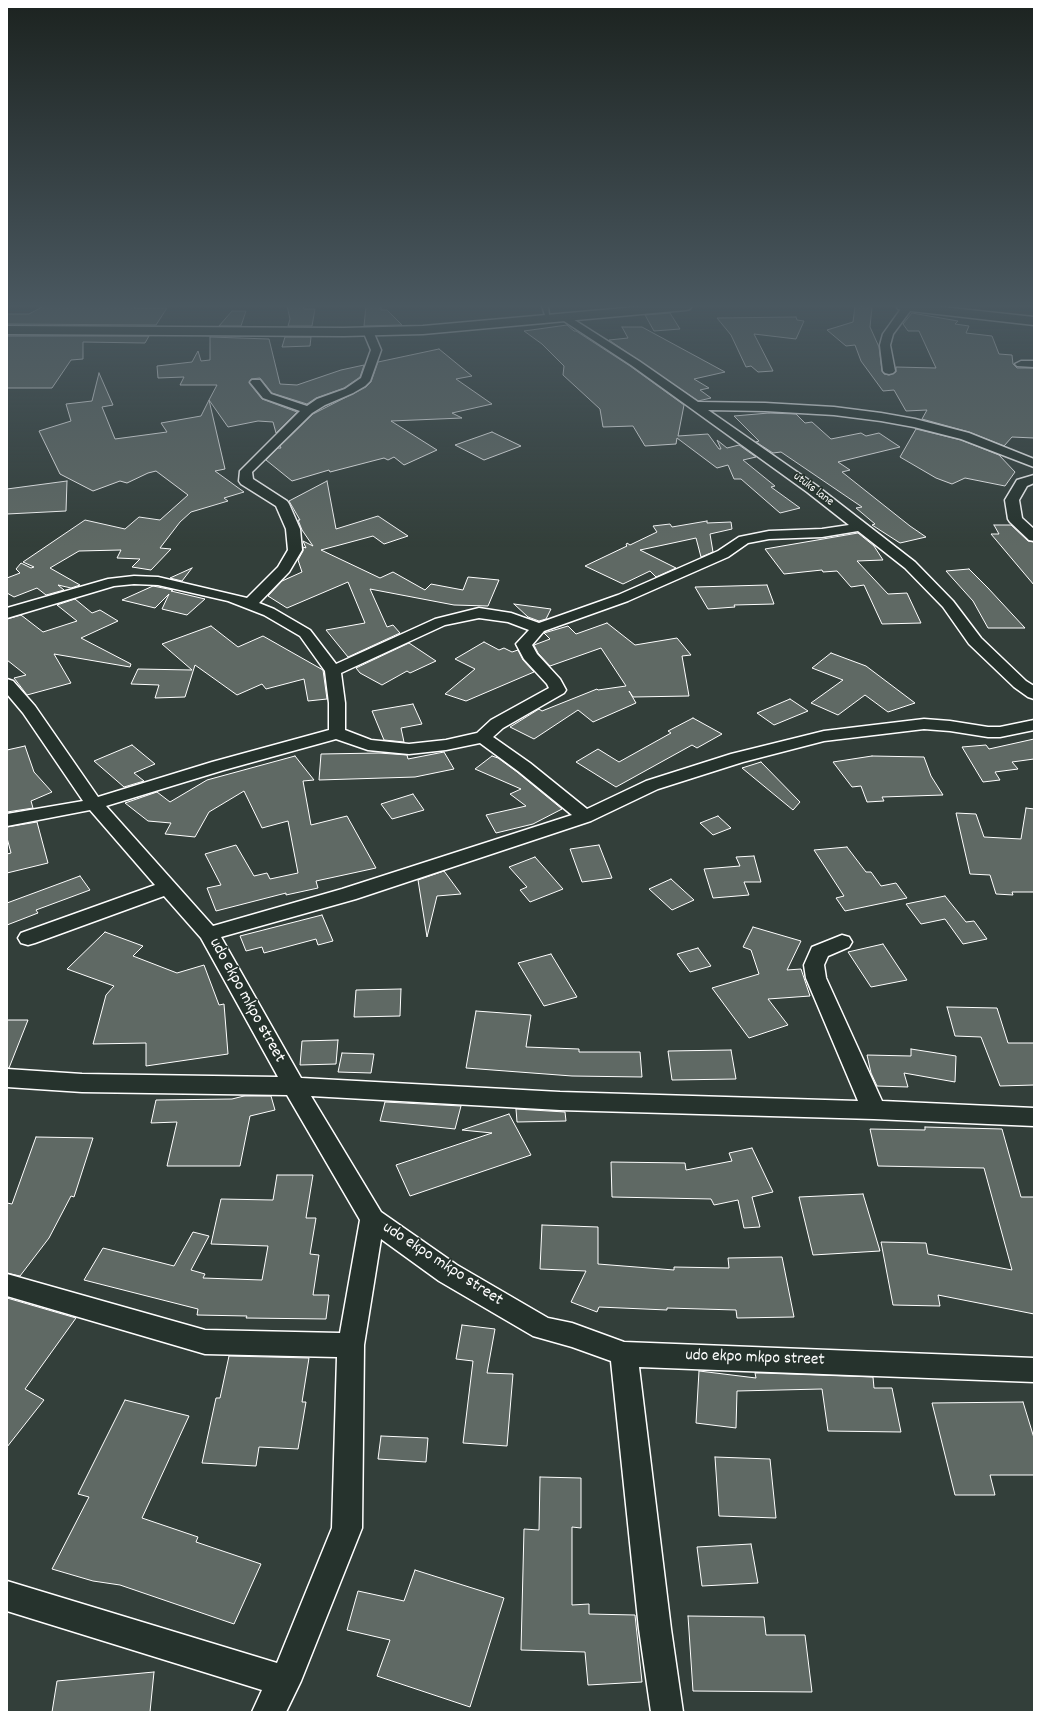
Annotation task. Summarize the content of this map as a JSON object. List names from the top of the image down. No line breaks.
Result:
{"streets":{"street":["utuks lane","udo ekpo mkpo street"]}}
